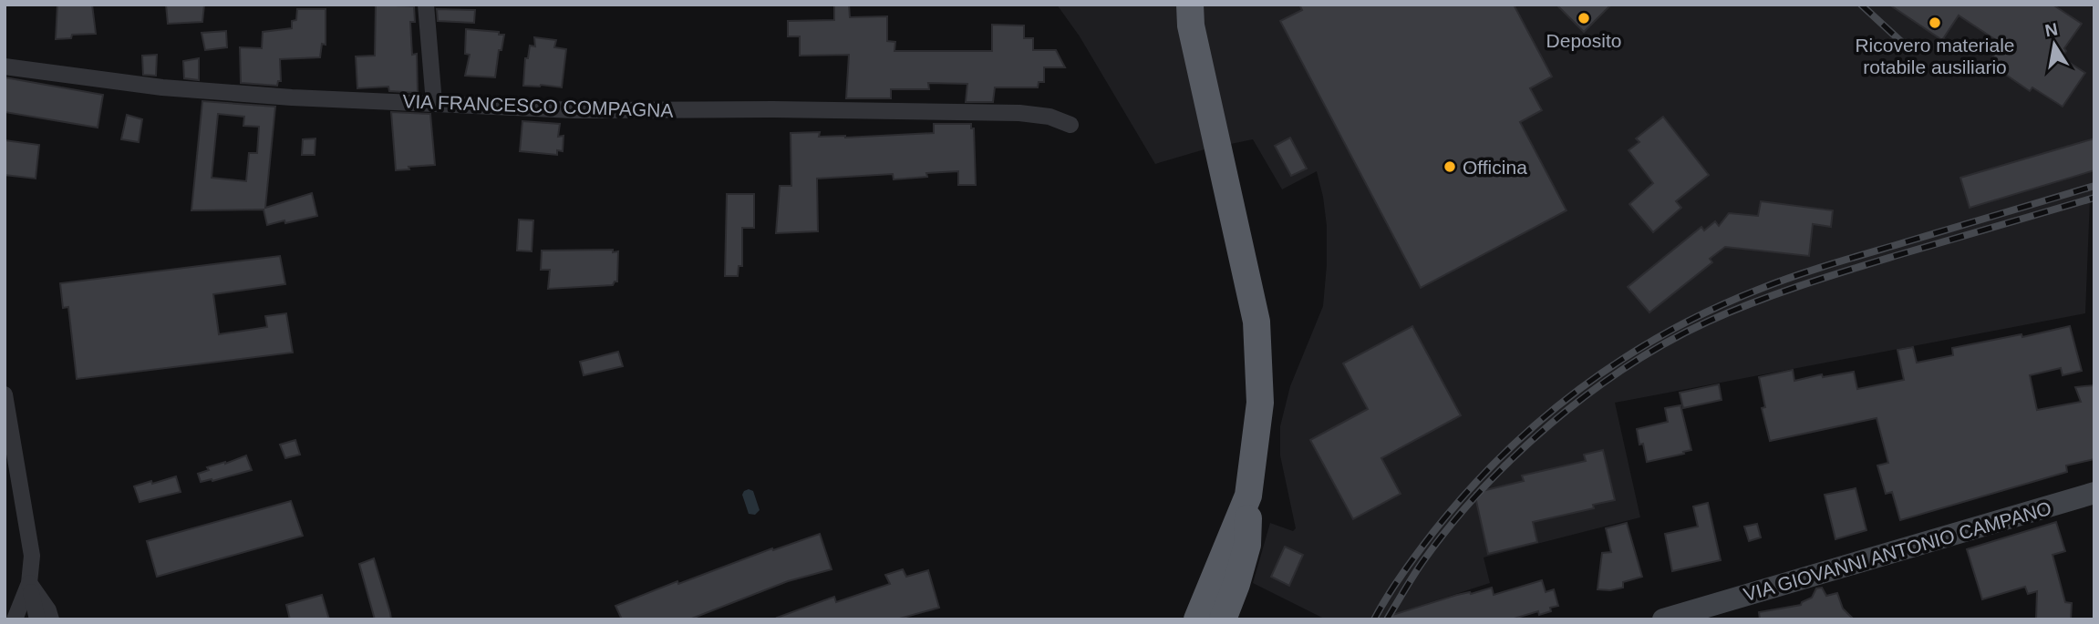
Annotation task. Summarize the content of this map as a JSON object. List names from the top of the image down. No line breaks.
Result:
{"streets":{"main road":["VIA GIOVANNI ANTONIO CAMPANO"],"street":["VIA FRANCESCO COMPAGNA"]},"places":["Deposito","Ricovero materiale rotabile ausiliario","Officina"],"north":"top"}
